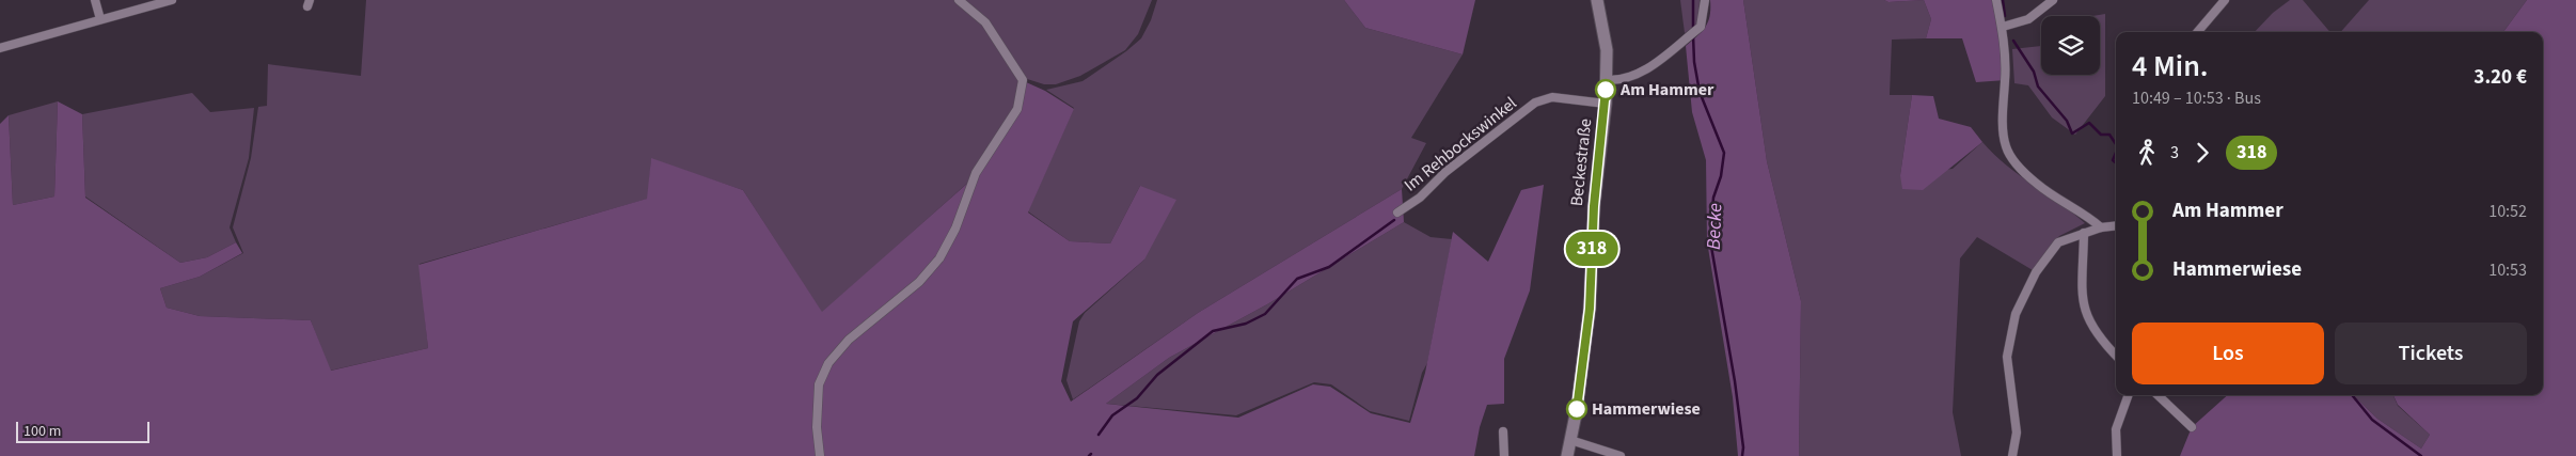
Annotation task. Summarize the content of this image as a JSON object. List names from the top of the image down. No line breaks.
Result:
{"streets":{"main road":["Beckestraße"],"street":["Im Rehbockswinkel"]},"crossings":[["Im Rehbockswinkel","Beckestraße"]],"water":["Becke"],"places":["Am Hammer","Hammerwiese"],"lines":["bus line 318"],"scale_bar":"100 m","page":{"on_map":"318","heading":["4 Min.","10:49 – 10:53 · Bus","3.20 €"],"legs":["3","318"],"list":[{"name":"Am Hammer","value":"10:52"},{"name":"Hammerwiese","value":"10:53"}],"buttons":["Los","Tickets"],"scale":"100 m"}}
